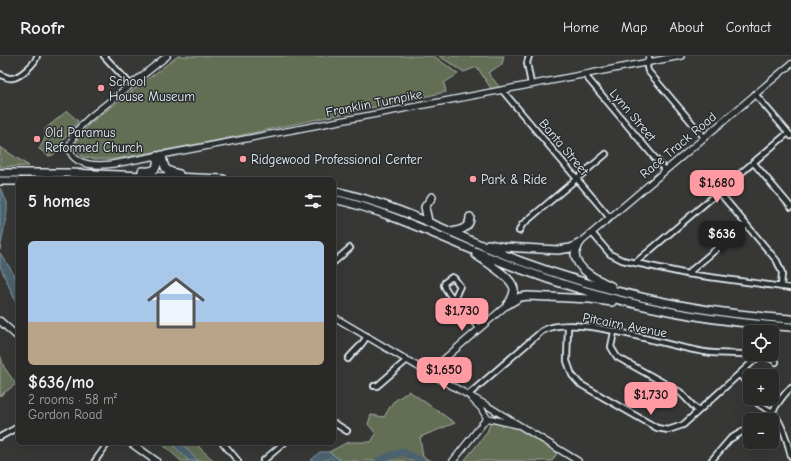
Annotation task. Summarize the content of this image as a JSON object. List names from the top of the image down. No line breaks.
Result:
{"streets":{"street":["Franklin Turnpike","Lynn Street","Race Track Road","Banta Street","Pitcairn Avenue"]},"crossings":[["Franklin Turnpike","Lynn Street"],["Franklin Turnpike","Banta Street"],["Lynn Street","Race Track Road"],["Race Track Road","Banta Street"]],"places":["School House Museum","Old Paramus Reformed Church","Ridgewood Professional Center","Park & Ride"],"page":{"header":"Roofr","nav":["Home","Map","About","Contact"],"price":["$1,680","$636","$1,730","$1,650","$1,730"],"heading":"5 homes","list":[{"name":"$636/mo","note":"2 rooms · 58 m² · Gordon Road"}],"map_buttons":["+","−"]}}
